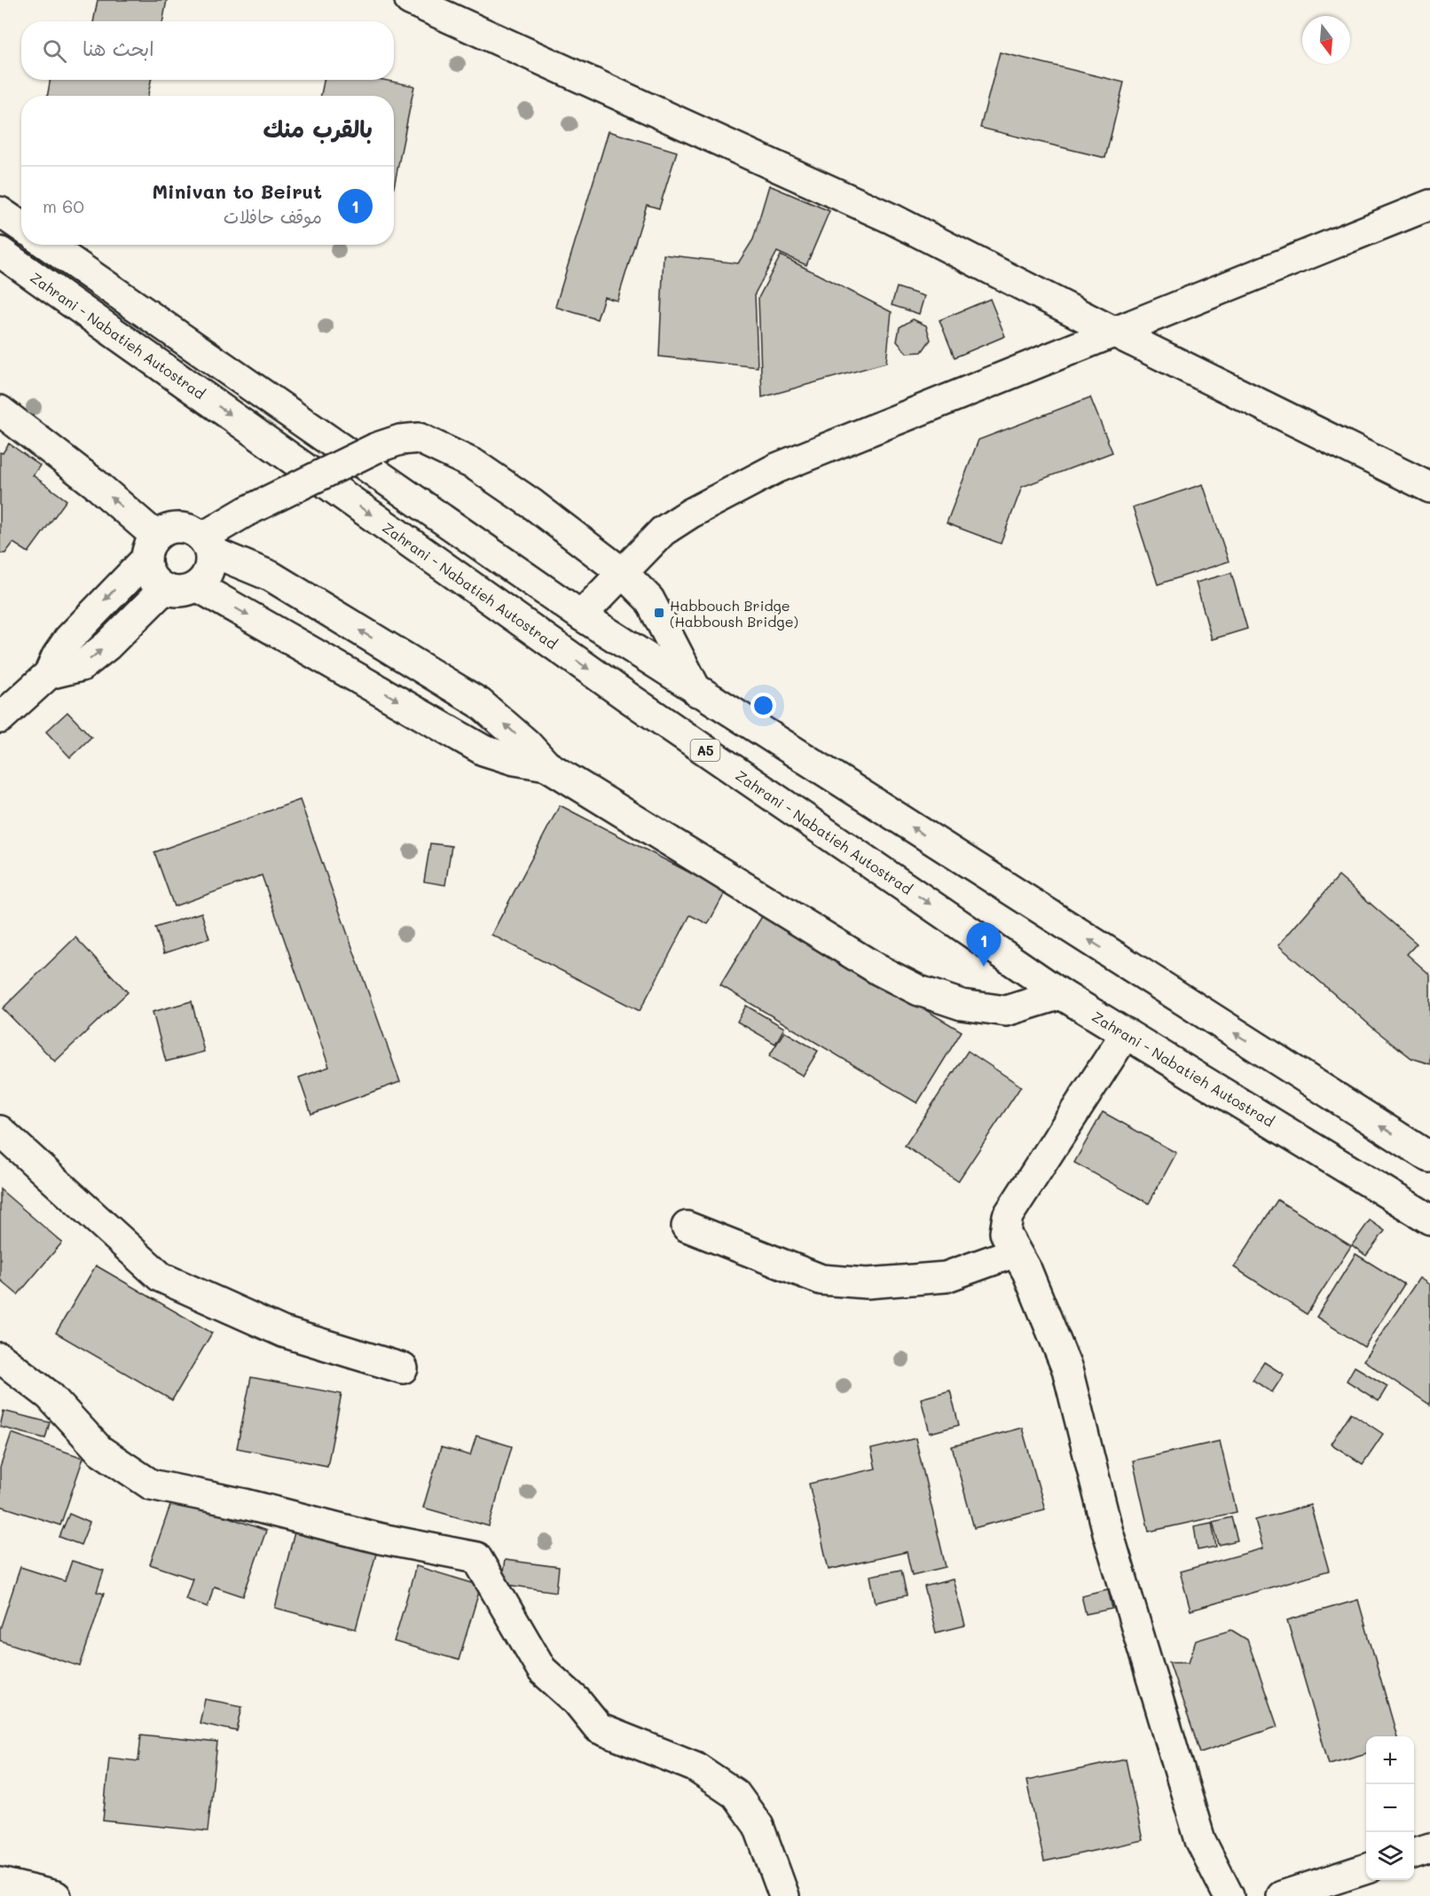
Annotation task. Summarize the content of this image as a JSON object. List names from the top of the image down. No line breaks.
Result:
{"streets":{"main road":["Zahrani - Nabatieh Autostrad","A5"]},"places":{"transit":["Habbouch Bridge (Habboush Bridge)"]},"north":"bottom","page":{"search":"ابحث هنا","heading":"بالقرب منك","list":[{"mark":"1","name":"Minivan to Beirut","note":"موقف حافلات","value":"60 m"}],"pins":"1","map_buttons":["+","−"]}}
